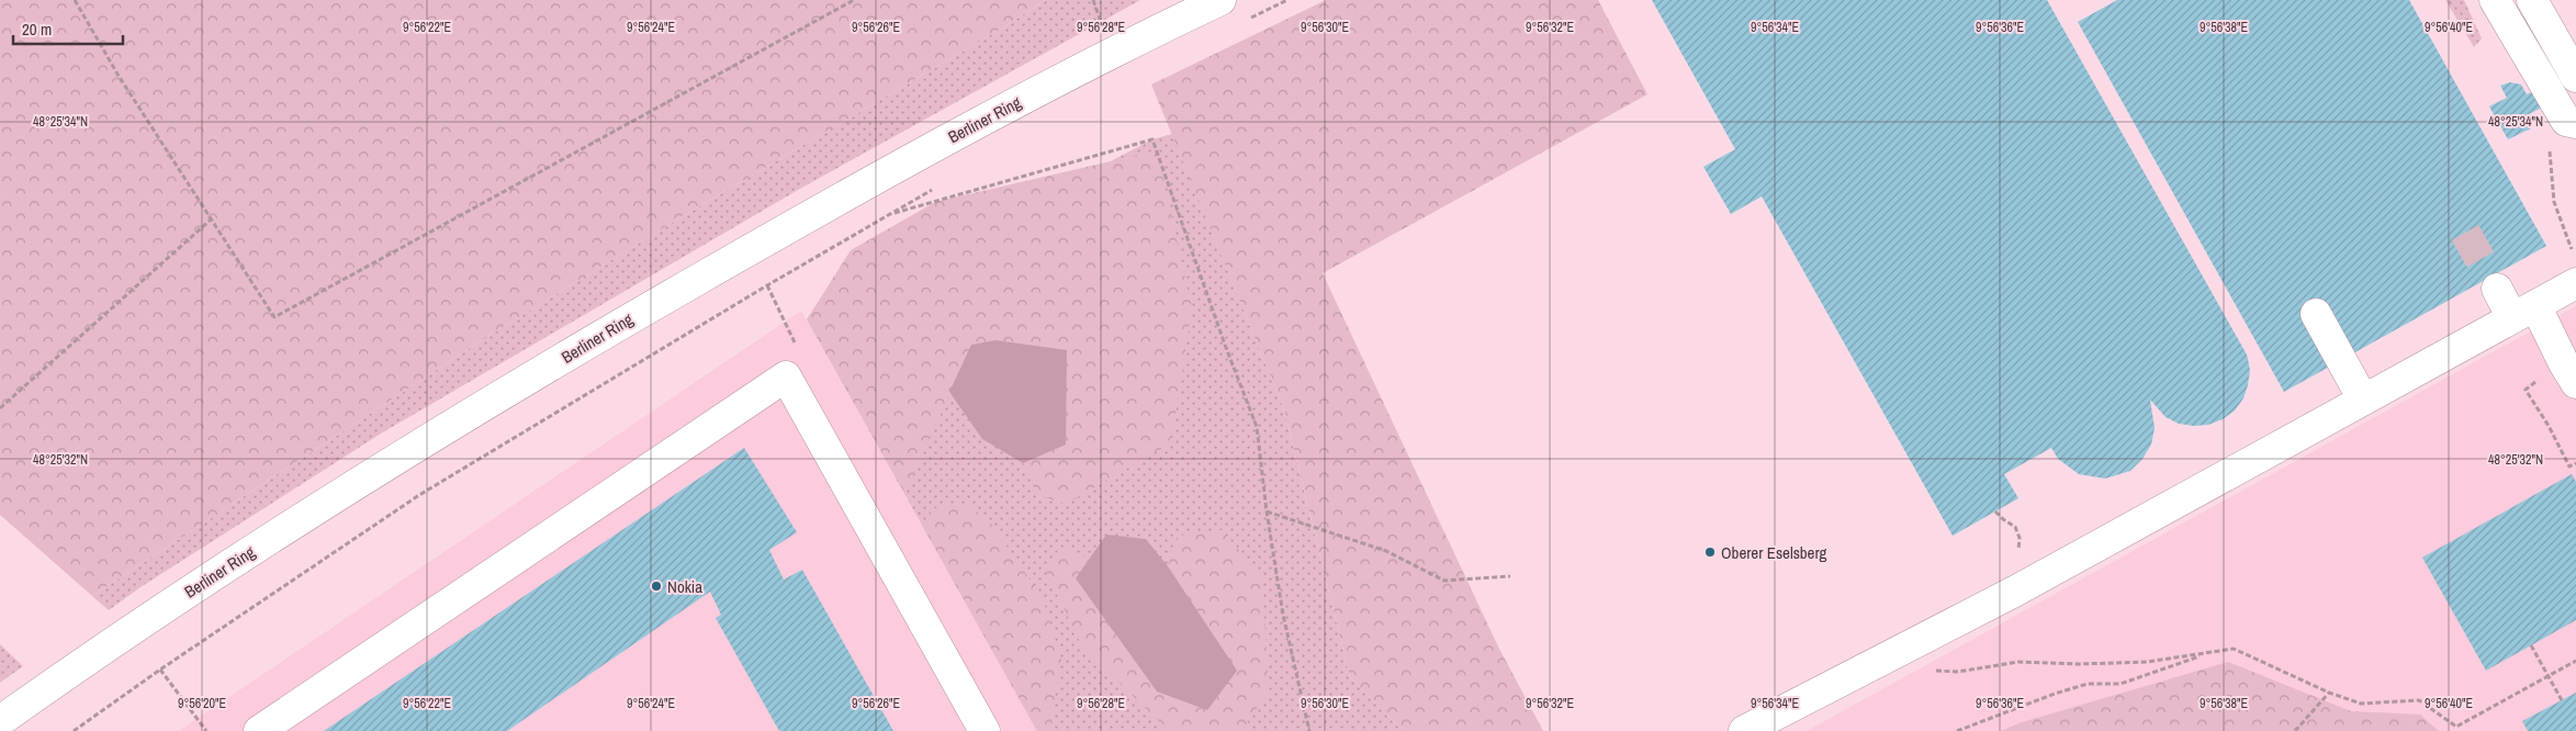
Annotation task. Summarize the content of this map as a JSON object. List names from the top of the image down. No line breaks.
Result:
{"streets":{"main road":["Berliner Ring"]},"places":["Oberer Eselsberg","Nokia"],"scale_bar":"20 m","coordinates":["9°56'22\"E","9°56'24\"E","9°56'26\"E","9°56'28\"E","9°56'30\"E","9°56'32\"E","9°56'34\"E","9°56'36\"E","9°56'38\"E","9°56'40\"E","48°25'34\"N","48°25'32\"N","9°56'20\"E"]}
